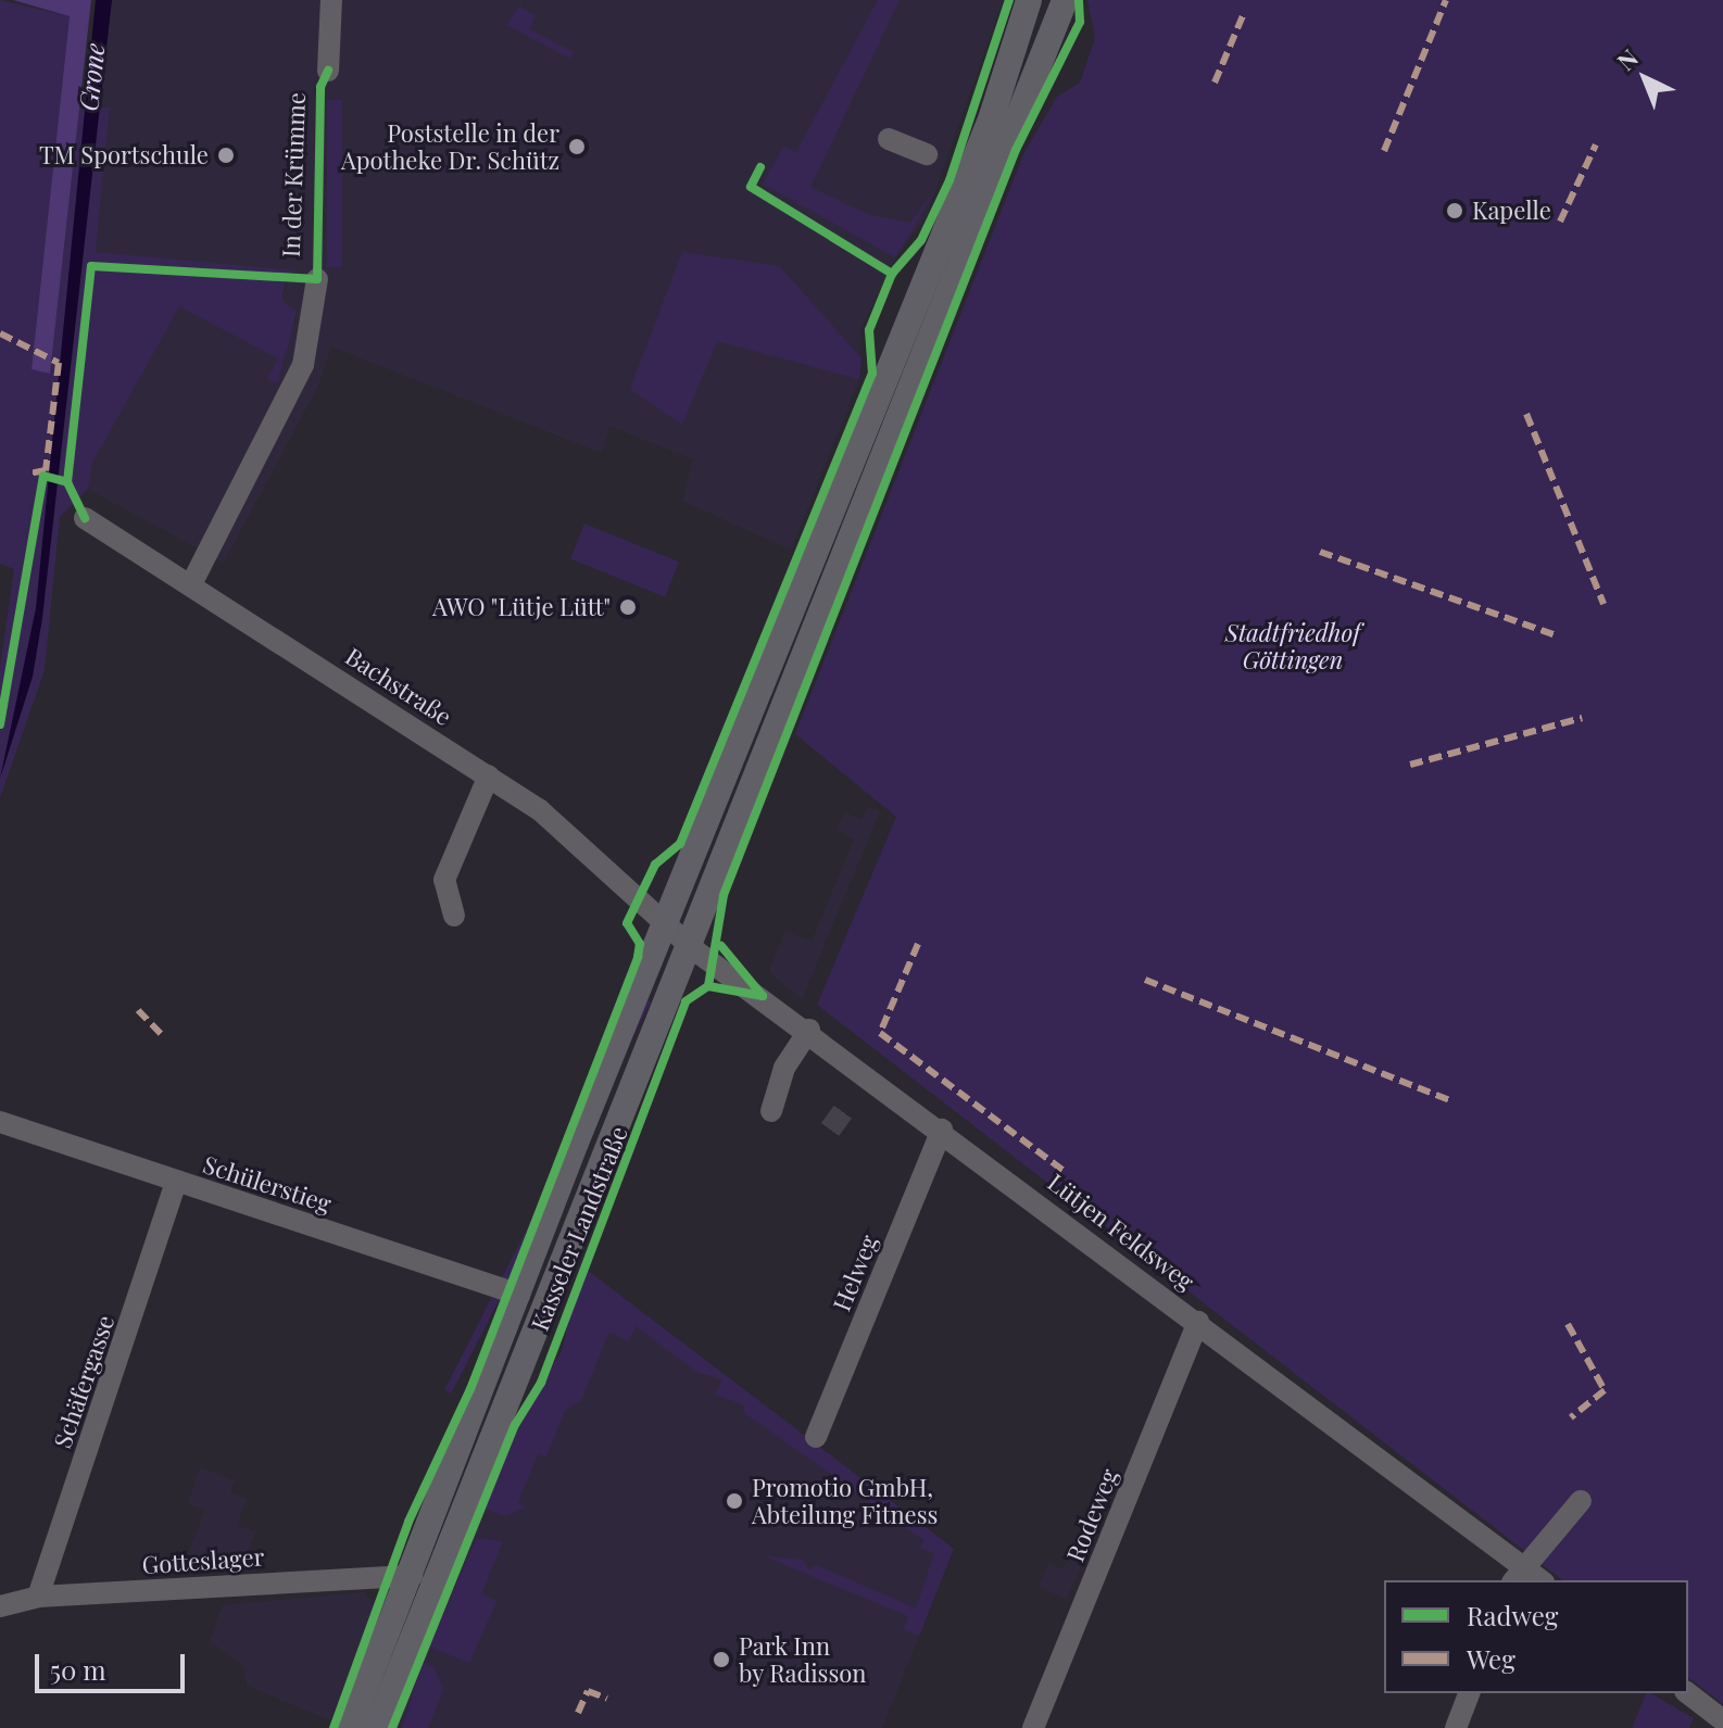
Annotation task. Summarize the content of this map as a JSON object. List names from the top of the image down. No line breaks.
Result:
{"streets":{"main road":["Kasseler Landstraße"],"street":["In der Krümme","Bachstraße","Schülerstieg","Lütjen Feldsweg","Helweg","Schäfergasse","Rodeweg","Gotteslager"]},"crossings":[["In der Krümme","Bachstraße"],["Bachstraße","Kasseler Landstraße"],["Bachstraße","Lütjen Feldsweg"],["Schülerstieg","Kasseler Landstraße"],["Schülerstieg","Schäfergasse"],["Kasseler Landstraße","Lütjen Feldsweg"],["Kasseler Landstraße","Gotteslager"],["Lütjen Feldsweg","Helweg"],["Lütjen Feldsweg","Rodeweg"],["Schäfergasse","Gotteslager"]],"water":["Grone"],"parks":["Stadtfriedhof Göttingen"],"places":["Poststelle in der Apotheke Dr. Schütz","TM Sportschule","Kapelle","AWO \"Lütje Lütt\"","Promotio GmbH, Abteilung Fitness","Park Inn by Radisson"],"legend":["Radweg","Weg"],"scale_bar":"50 m","north":"top left"}
